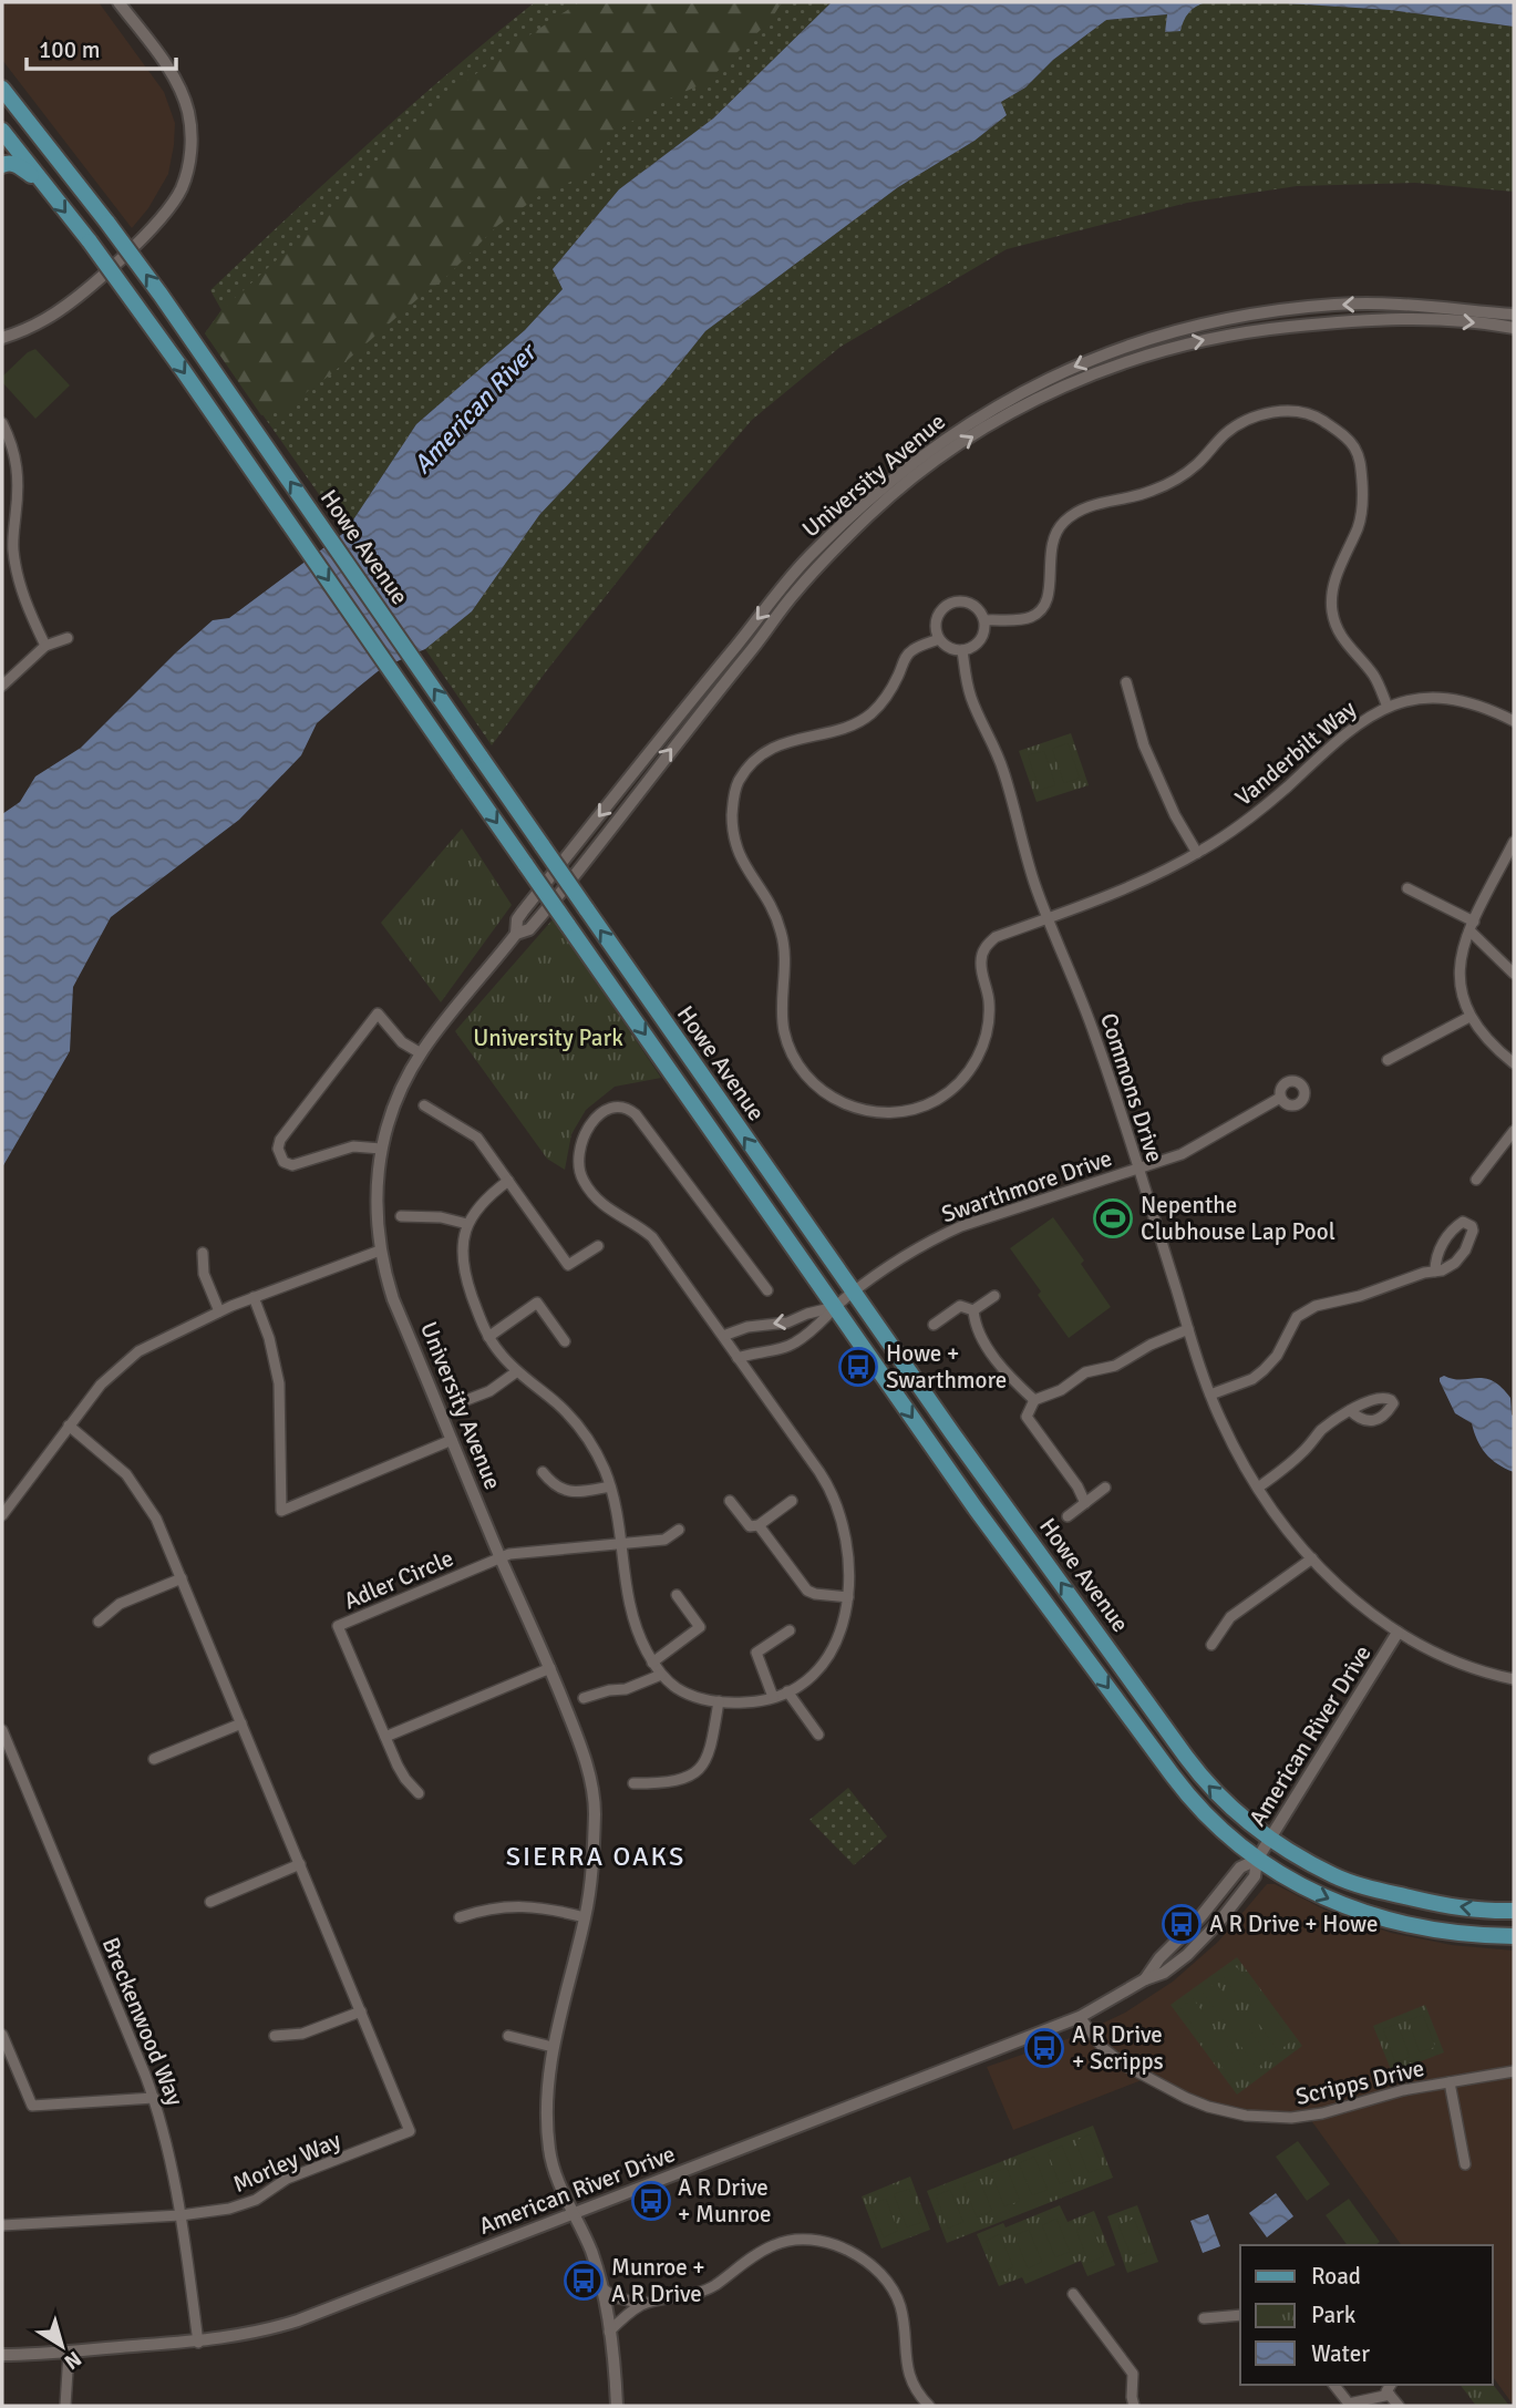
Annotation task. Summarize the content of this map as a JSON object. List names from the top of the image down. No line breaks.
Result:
{"streets":{"main road":["Howe Avenue"],"street":["University Avenue","Vanderbilt Way","Commons Drive","Swarthmore Drive","Adler Circle","American River Drive","Breckenwood Way","Scripps Drive","Morley Way"]},"crossings":[["University Avenue","Adler Circle"],["University Avenue","American River Drive"],["Howe Avenue","Swarthmore Drive"],["Howe Avenue","American River Drive"],["Vanderbilt Way","Commons Drive"],["Commons Drive","Swarthmore Drive"],["Commons Drive","American River Drive"],["American River Drive","Breckenwood Way"],["American River Drive","Scripps Drive"],["Breckenwood Way","Morley Way"]],"districts":["SIERRA OAKS"],"water":["American River"],"parks":["University Park"],"places":{"sports":["Nepenthe Clubhouse Lap Pool"],"bus stop":["Howe + Swarthmore","A R Drive + Howe","A R Drive + Scripps","A R Drive + Munroe","Munroe + A R Drive"]},"legend":["Road","Park","Water"],"scale_bar":"100 m","north":"bottom right"}
